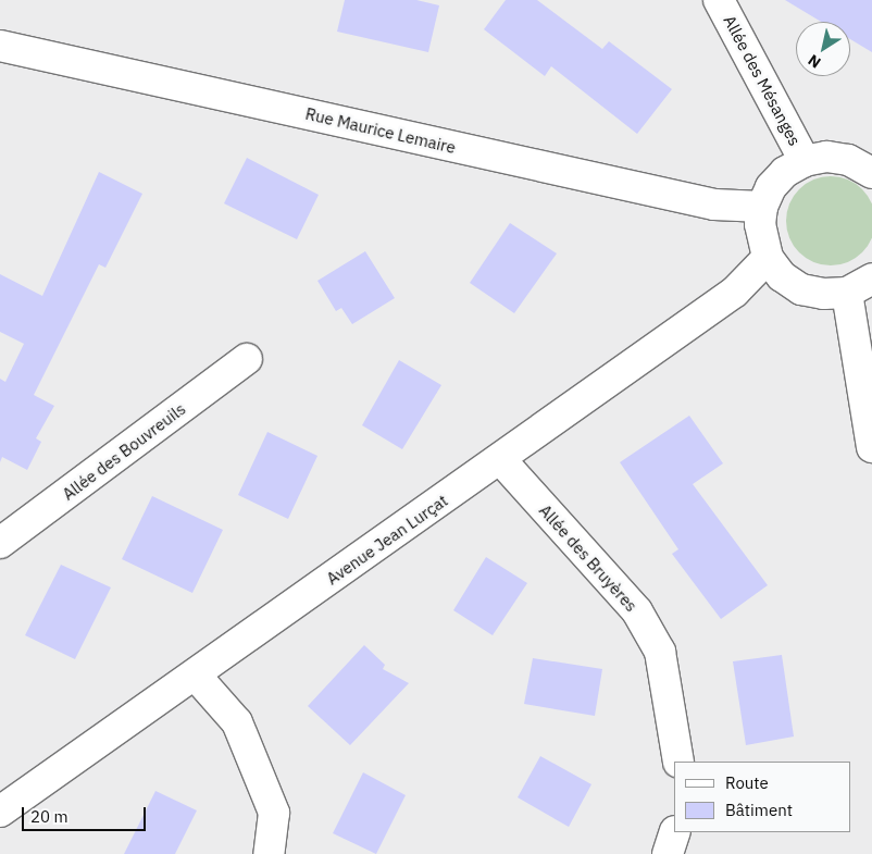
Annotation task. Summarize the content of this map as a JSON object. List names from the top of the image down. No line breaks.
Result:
{"streets":{"street":["Allée des Mésanges","Rue Maurice Lemaire","Allée des Bouvreuils","Avenue Jean Lurçat","Allée des Bruyères"]},"crossings":[["Avenue Jean Lurçat","Allée des Bruyères"]],"legend":["Route","Bâtiment"],"scale_bar":"20 m","north":"bottom left"}
